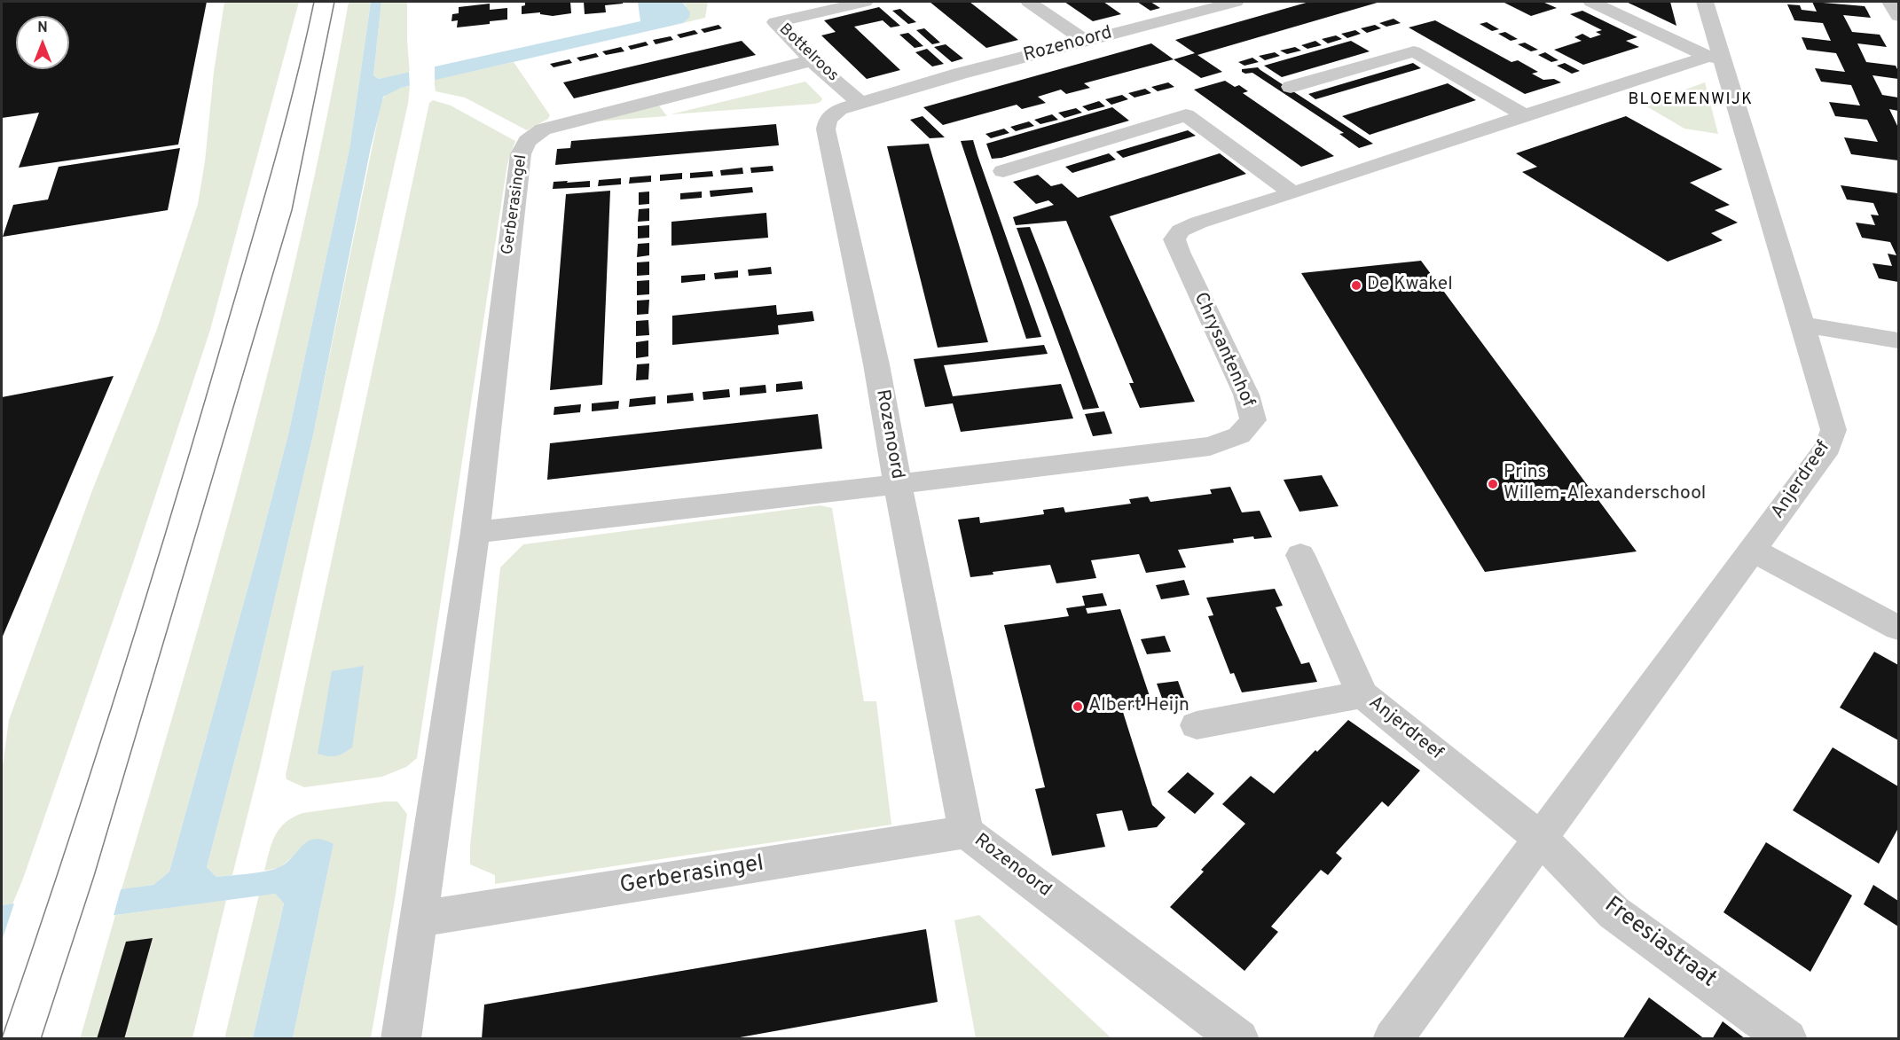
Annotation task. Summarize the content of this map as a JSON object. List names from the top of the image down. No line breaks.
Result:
{"streets":{"street":["Rozenoord","Bottelroos","Gerberasingel","Chrysantenhof","Anjerdreef","Freesiastraat"]},"crossings":[["Rozenoord","Bottelroos"],["Rozenoord","Gerberasingel"],["Rozenoord","Chrysantenhof"],["Bottelroos","Gerberasingel"],["Chrysantenhof","Anjerdreef"],["Anjerdreef","Freesiastraat"]],"districts":["BLOEMENWIJK"],"places":["De Kwakel","Prins Willem-Alexanderschool","Albert Heijn"],"north":"top"}
